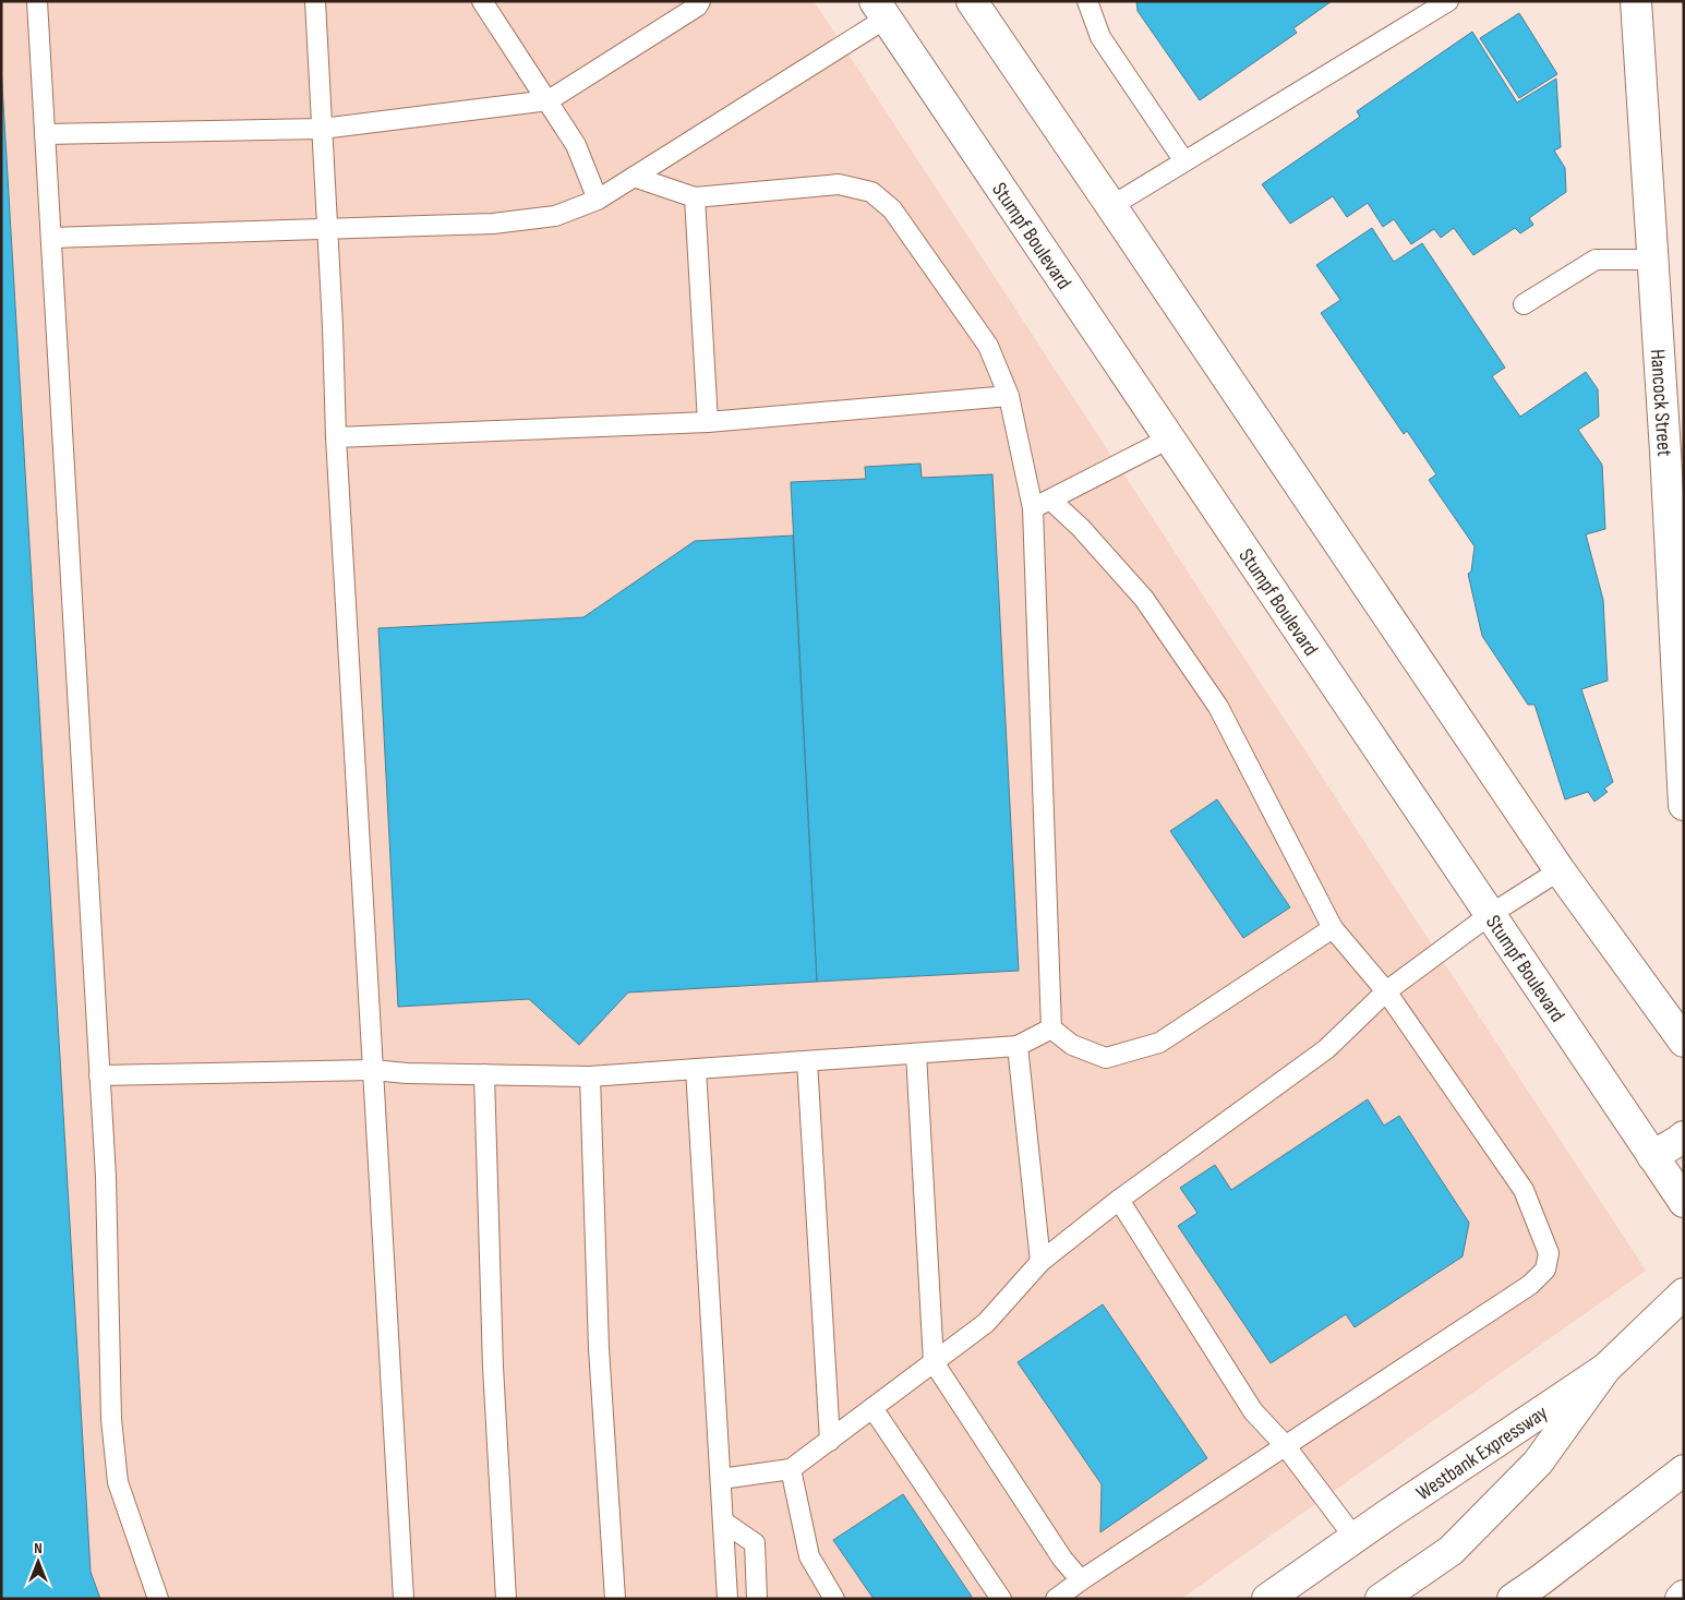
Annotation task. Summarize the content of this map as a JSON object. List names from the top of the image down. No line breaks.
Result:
{"streets":{"main road":["Stumpf Boulevard","Hancock Street","Westbank Expressway"]},"north":"top"}
